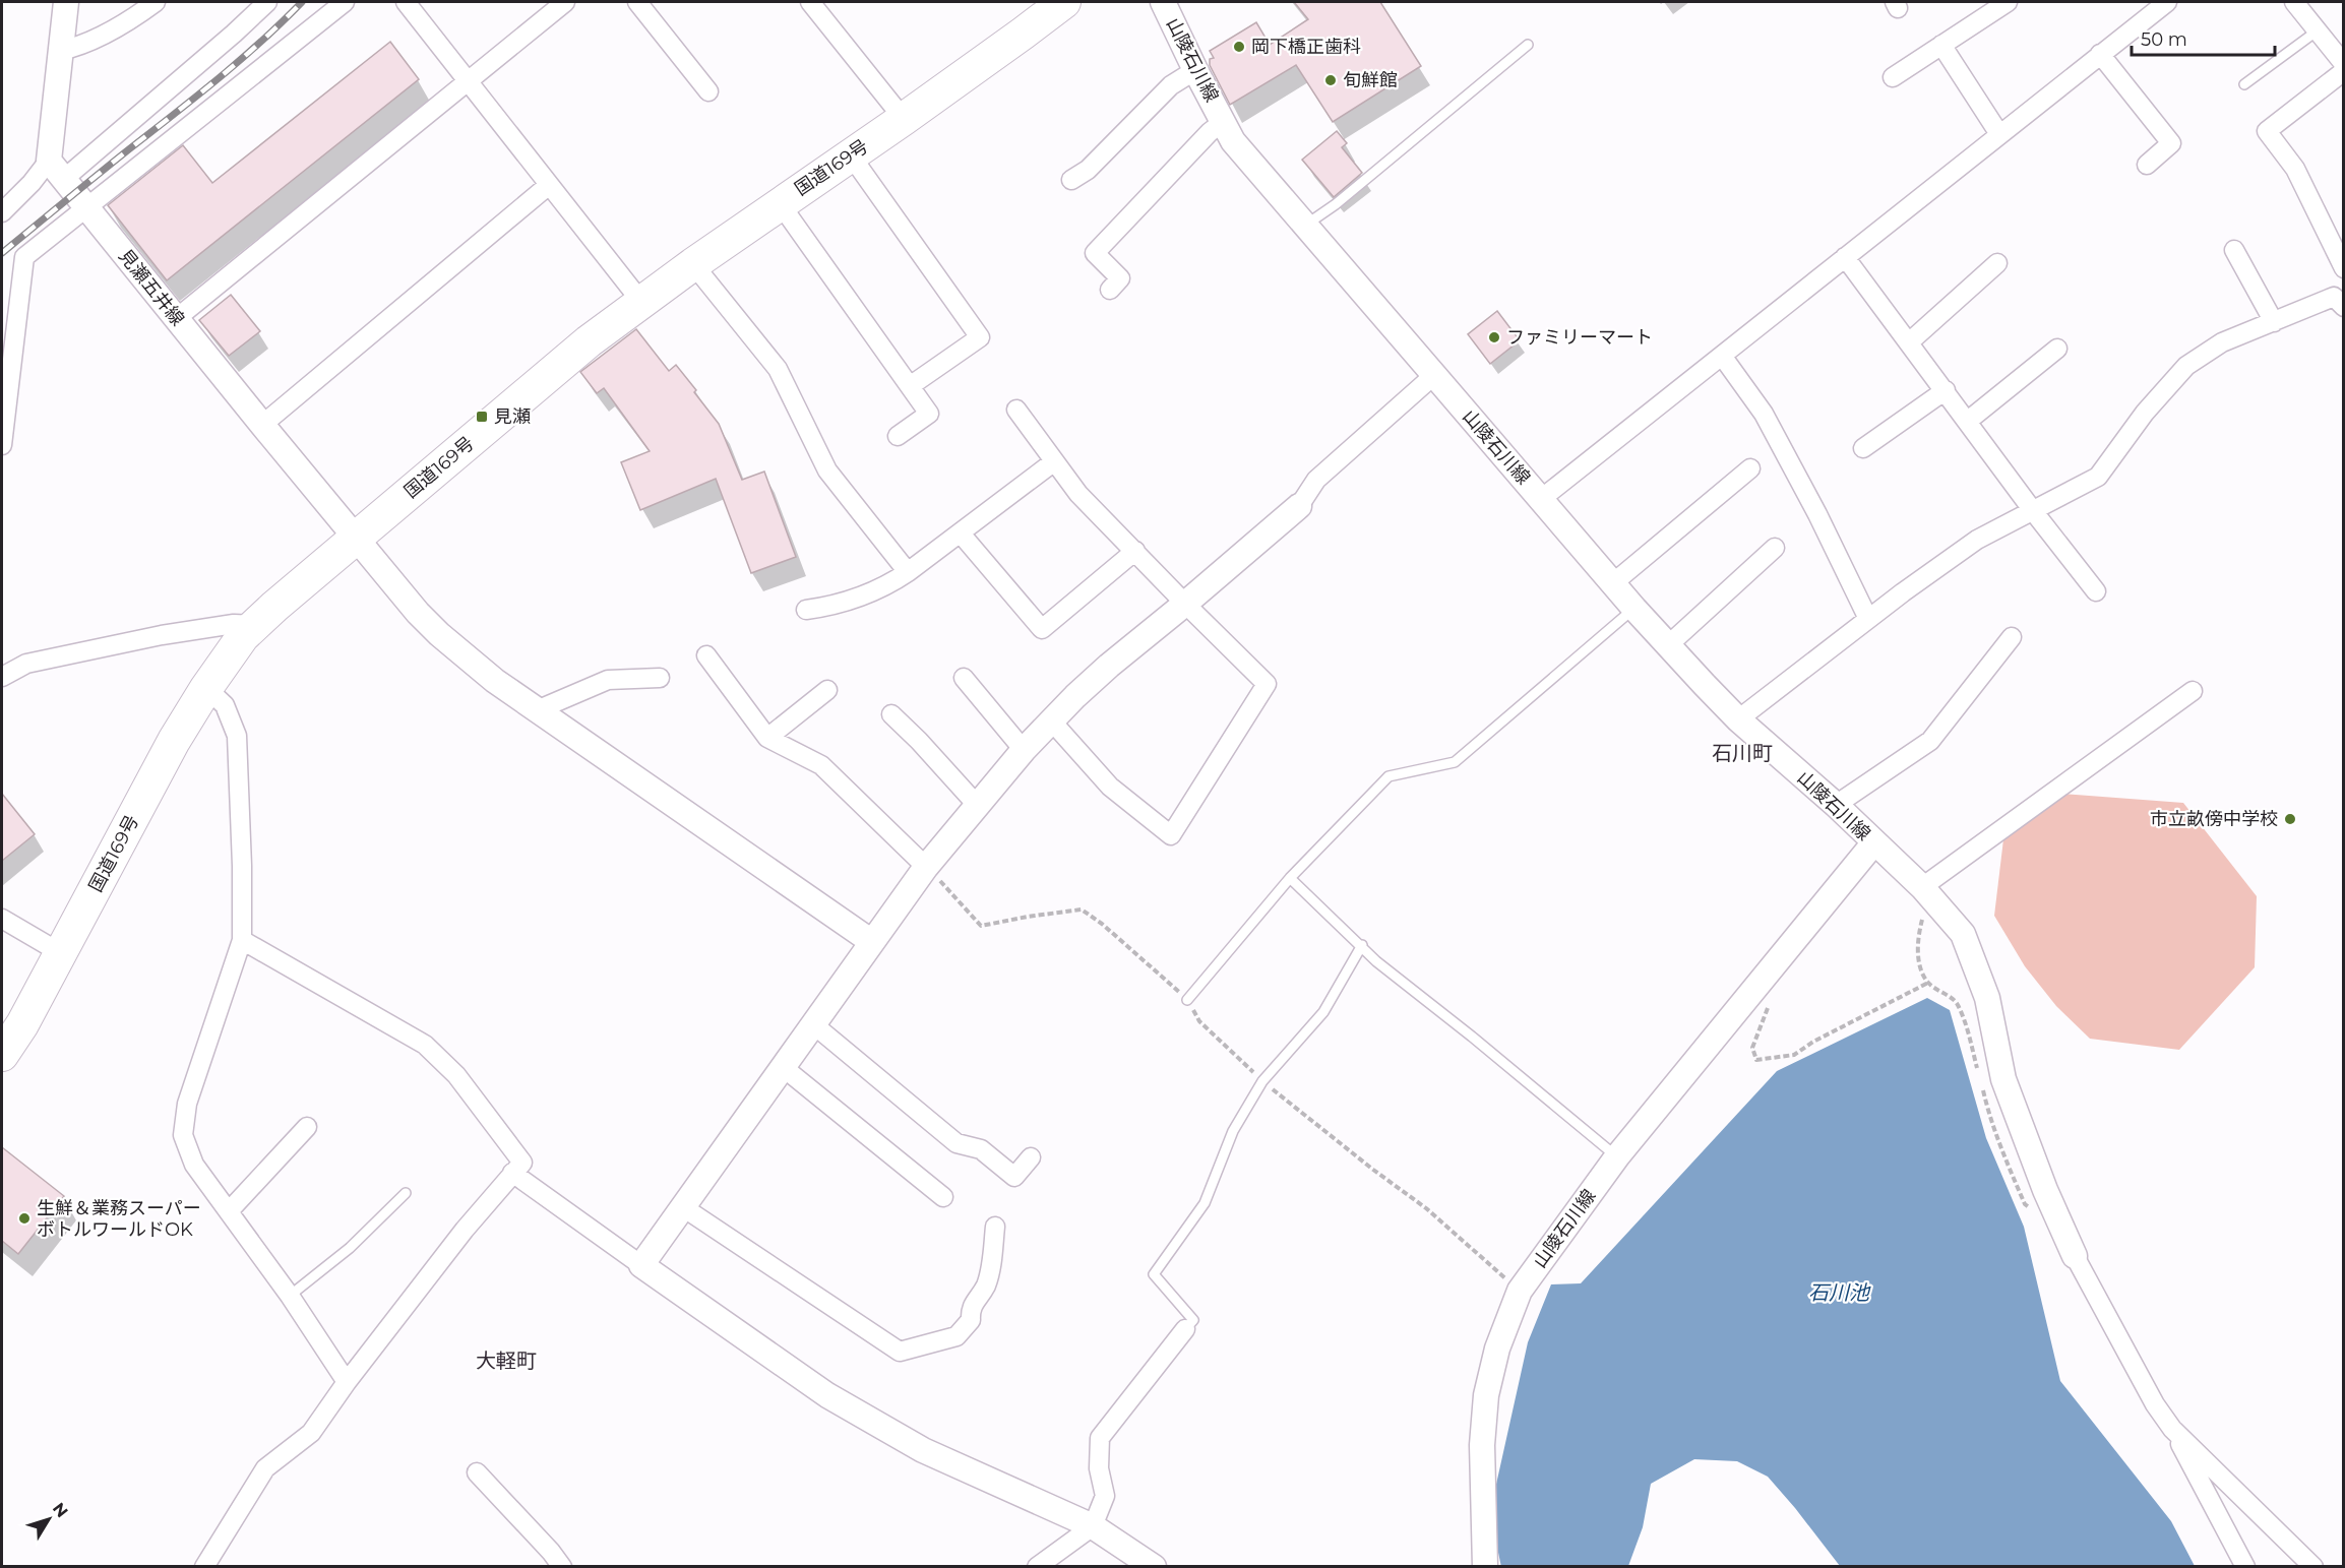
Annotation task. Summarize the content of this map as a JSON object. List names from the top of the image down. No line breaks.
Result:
{"streets":{"highway":["国道169号"],"street":["山陵石川線","見瀬五井線"]},"crossings":[["国道169号","見瀬五井線"]],"districts":["石川町","大軽町"],"water":["石川池"],"places":{"other":["岡下橋正歯科","旬鮮館","ファミリーマート","市立畝傍中学校","生鮮＆業務スーパー ボトルワールドOK"],"transit":["見瀬"]},"scale_bar":"50 m","north":"top right"}
